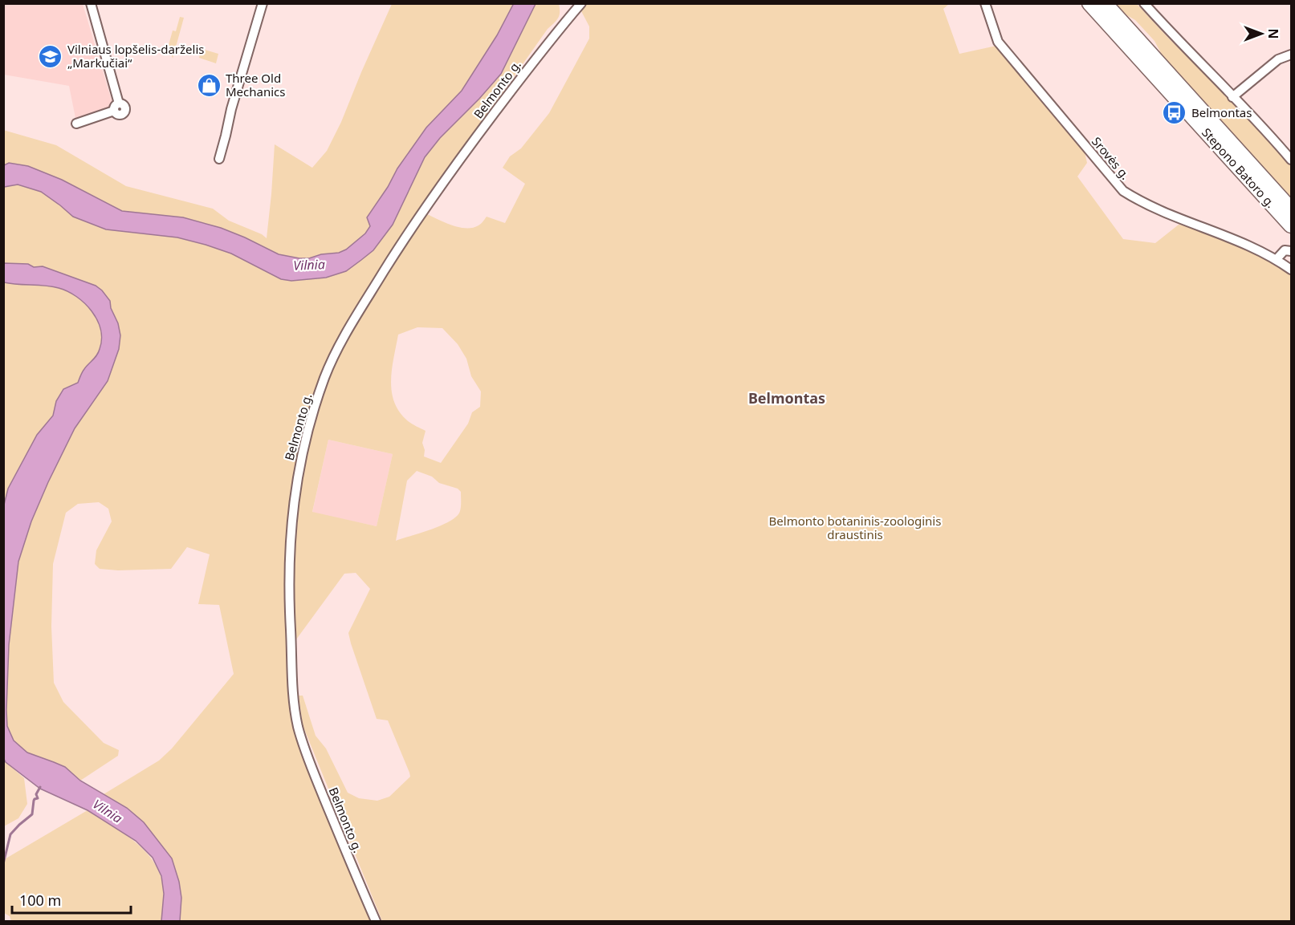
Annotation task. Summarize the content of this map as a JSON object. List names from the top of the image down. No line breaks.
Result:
{"streets":{"main road":["Stepono Batoro g."],"street":["Belmonto g.","Srovės g."]},"districts":["Belmontas"],"water":["Vilnia"],"parks":["Belmonto botaninis-zoologinis draustinis"],"places":{"school or university":["Vilniaus lopšelis-darželis „Markučiai“"],"shop":["Three Old Mechanics"],"bus stop":["Belmontas"]},"scale_bar":"100 m","north":"right"}
